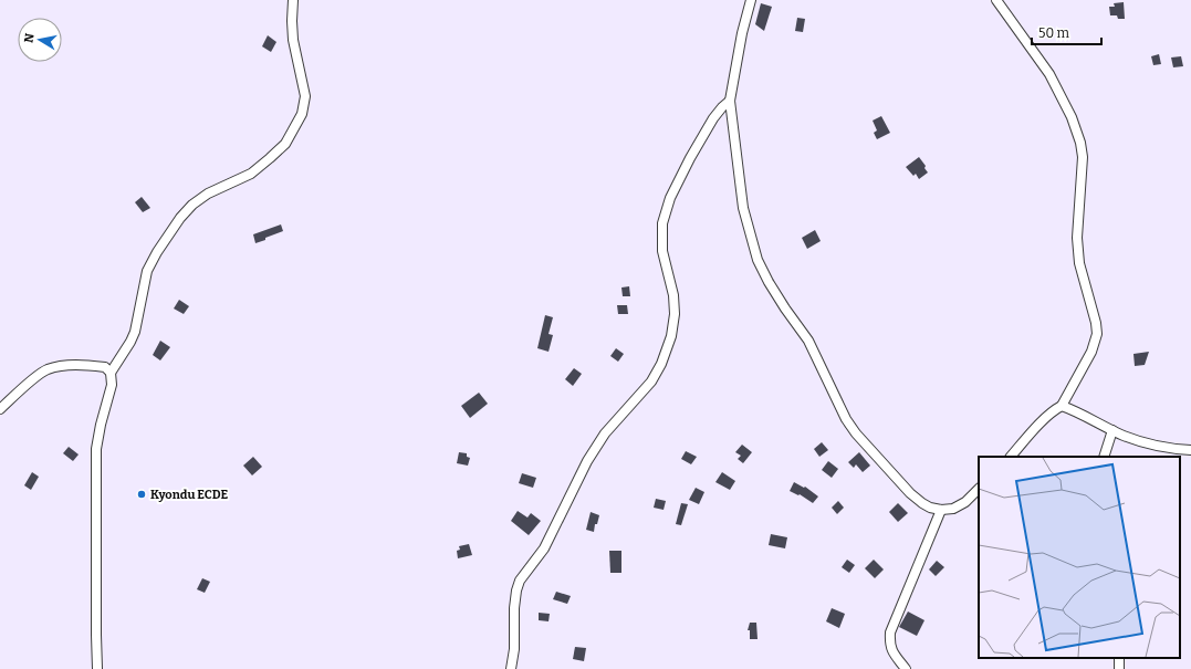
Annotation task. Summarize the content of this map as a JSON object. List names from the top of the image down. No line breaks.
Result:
{"places":["Kyondu ECDE"],"scale_bar":"50 m","north":"left"}
